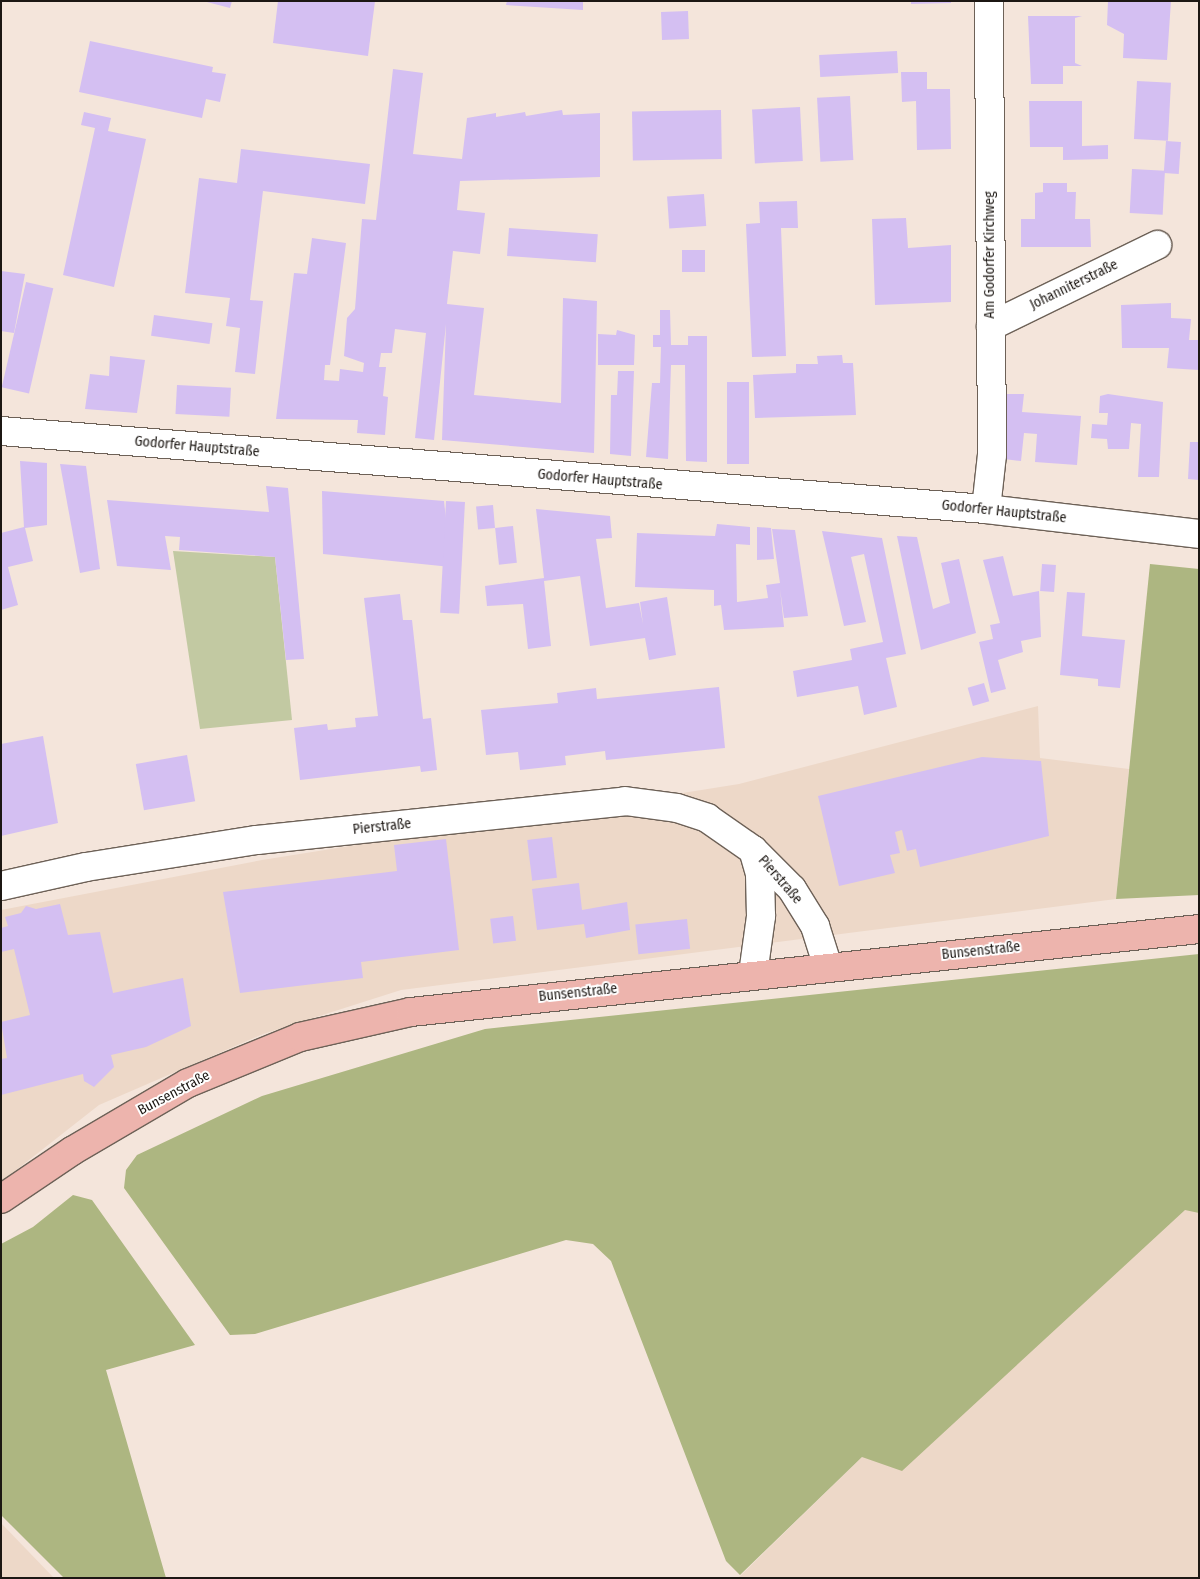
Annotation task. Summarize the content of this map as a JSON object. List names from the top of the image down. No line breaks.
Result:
{"streets":{"main road":["Bunsenstraße"],"street":["Am Godorfer Kirchweg","Johanniterstraße","Godorfer Hauptstraße","Pierstraße"]},"crossings":[["Am Godorfer Kirchweg","Johanniterstraße"],["Am Godorfer Kirchweg","Godorfer Hauptstraße"],["Pierstraße","Bunsenstraße"]]}
